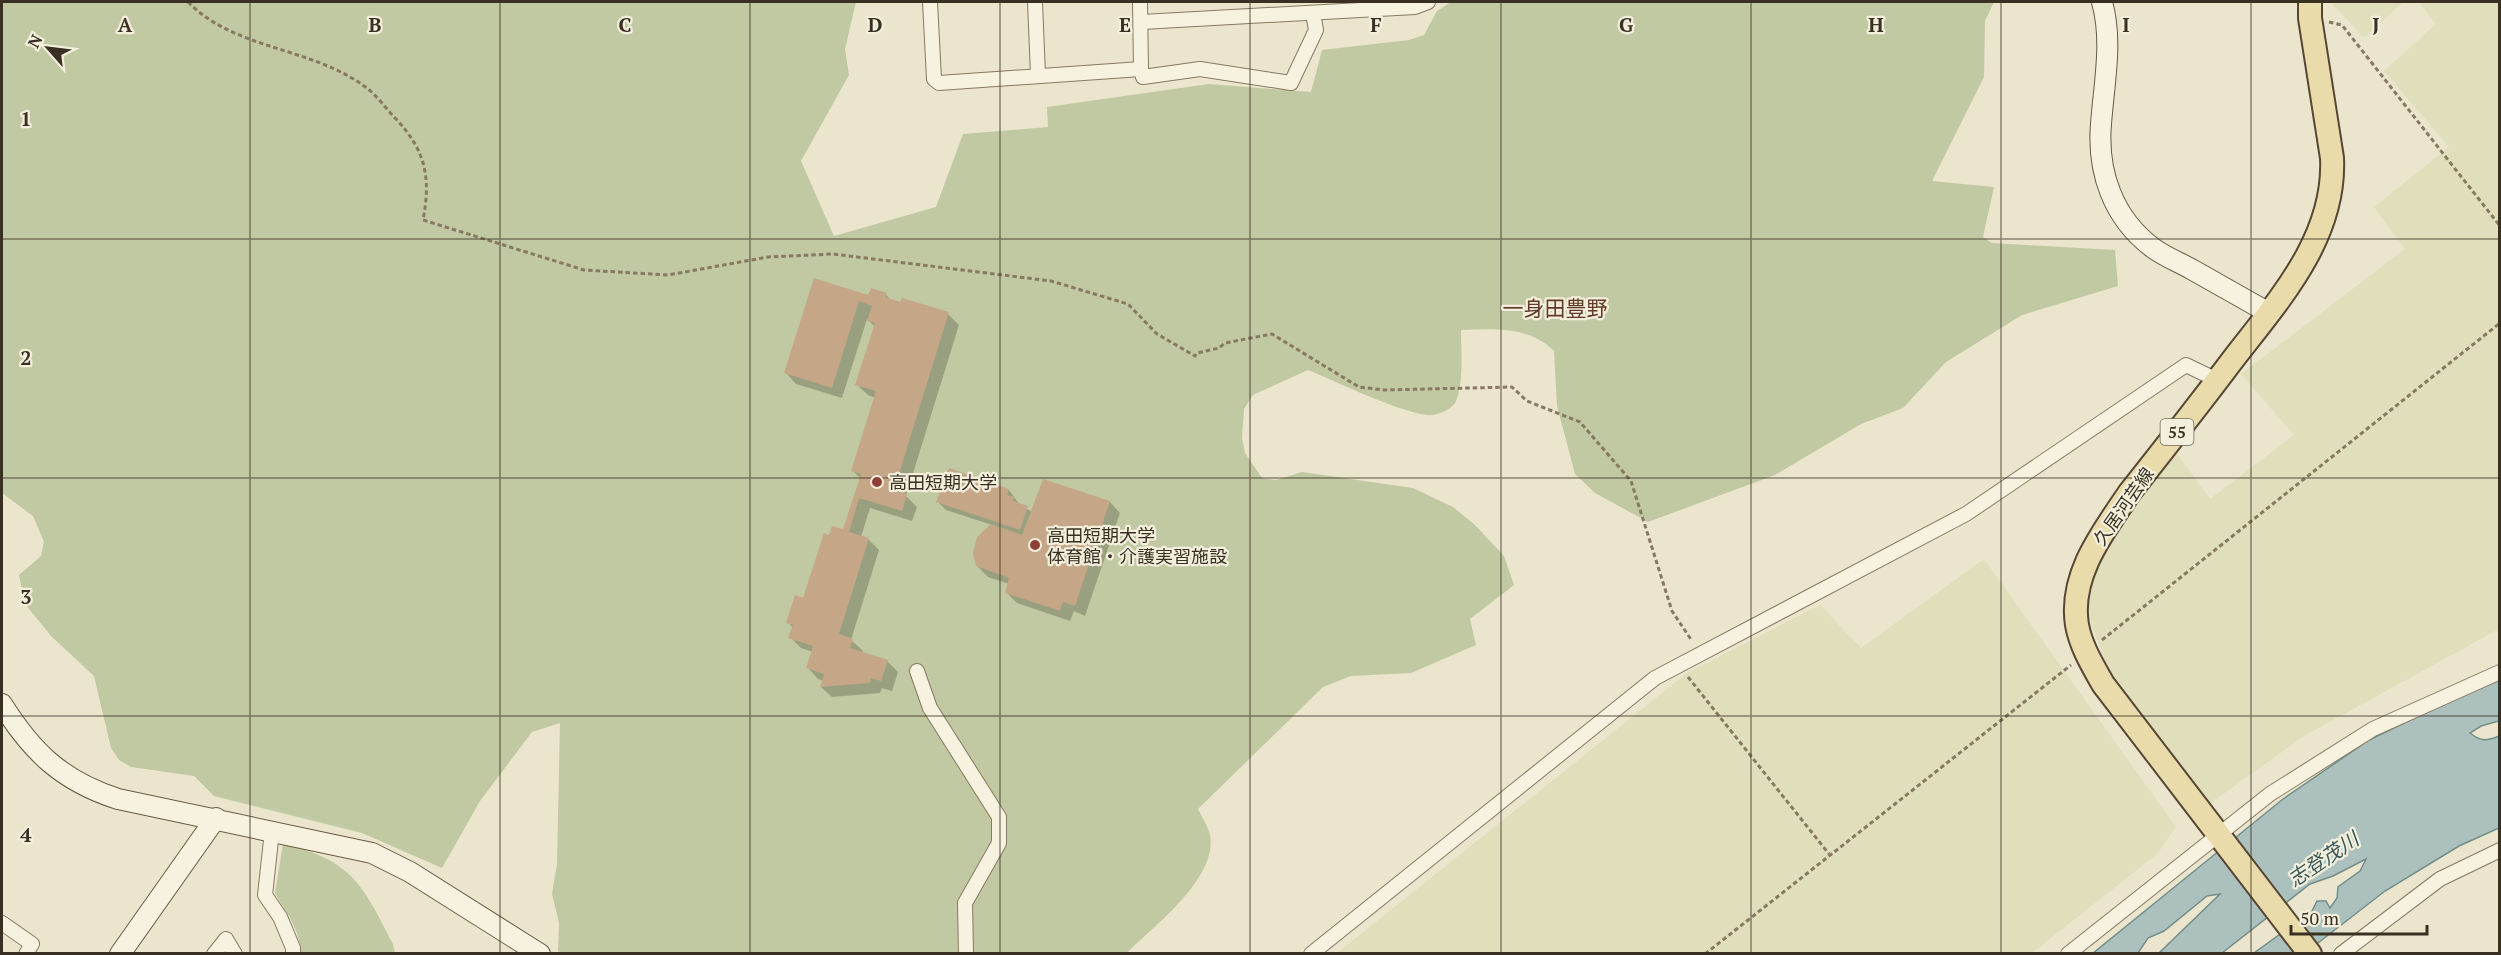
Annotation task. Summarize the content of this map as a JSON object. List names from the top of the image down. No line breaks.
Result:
{"streets":{"main road":["55","久居河芸線"]},"districts":["一身田豊野"],"water":["志登茂川"],"places":["高田短期大学","高田短期大学 体育館・介護実習施設"],"scale_bar":"50 m","north":"top left","grid":{"columns":["A","B","C","D","E","F","G","H","I","J"],"rows":["1","2","3","4"]}}
